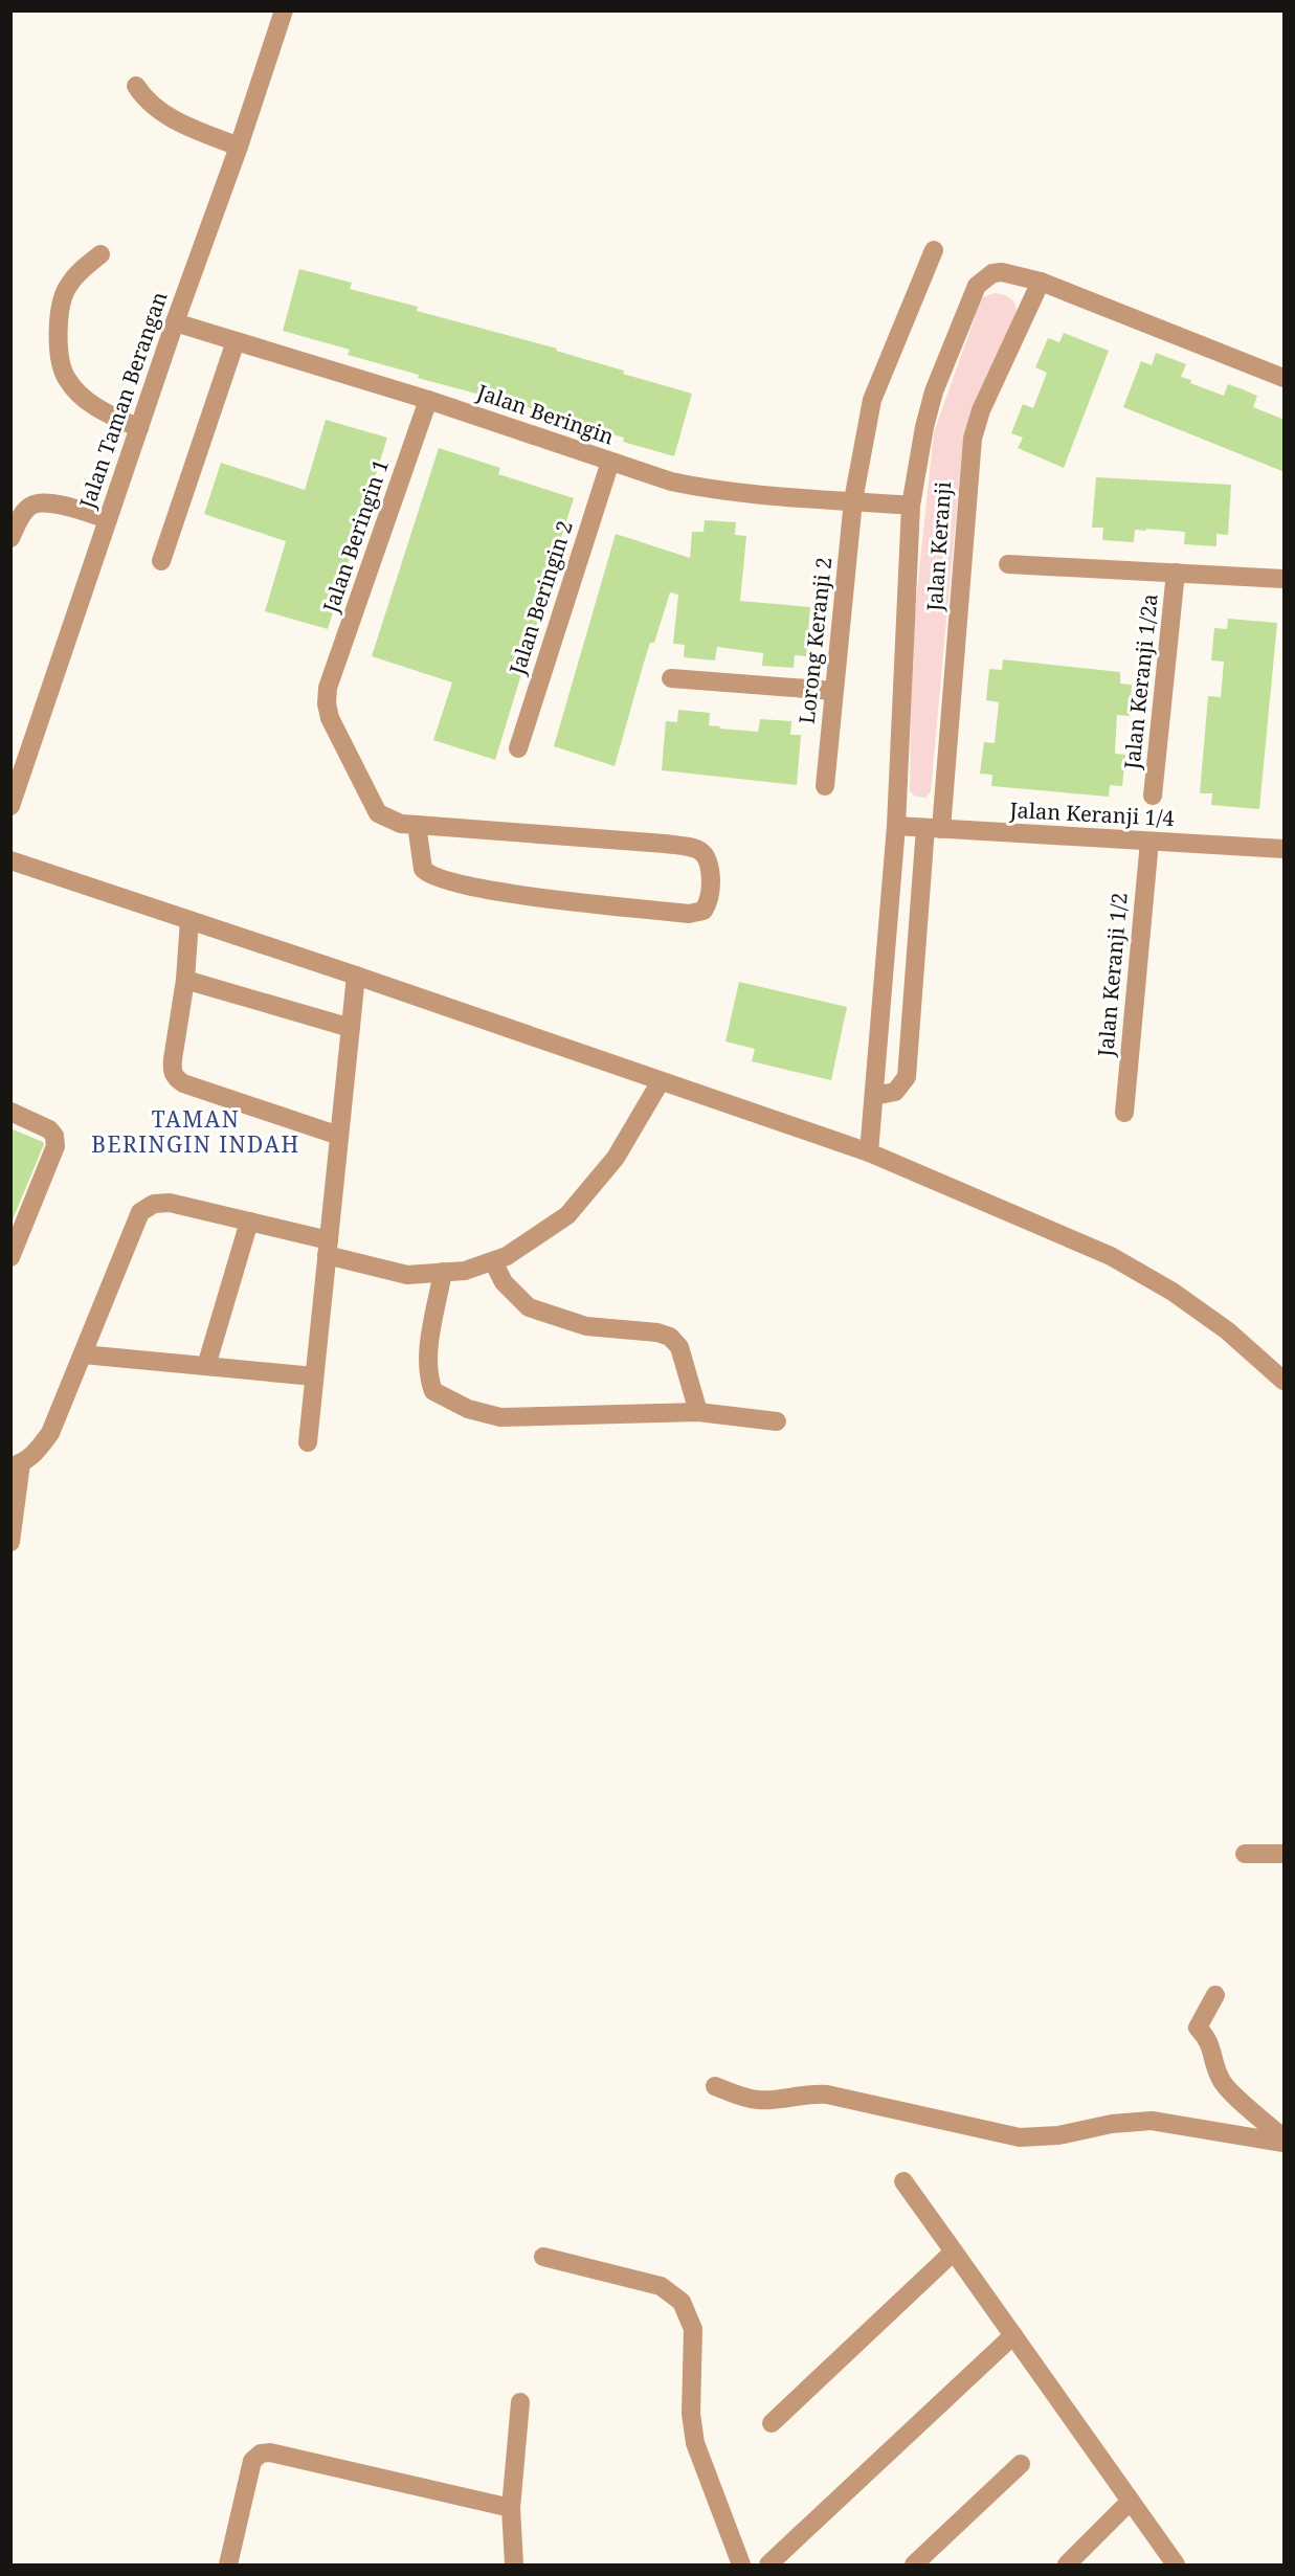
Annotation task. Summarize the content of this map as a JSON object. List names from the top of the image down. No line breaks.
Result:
{"streets":{"street":["Jalan Taman Berangan","Jalan Beringin","Jalan Beringin 1","Jalan Keranji","Jalan Beringin 2","Lorong Keranji 2","Jalan Keranji 1/2a","Jalan Keranji 1/4","Jalan Keranji 1/2"]},"crossings":[["Jalan Taman Berangan","Jalan Beringin"],["Jalan Beringin","Jalan Beringin 1"],["Jalan Beringin","Jalan Beringin 2"],["Jalan Beringin","Lorong Keranji 2"],["Jalan Keranji","Jalan Keranji 1/4"],["Jalan Keranji 1/4","Jalan Keranji 1/2"]],"districts":["TAMAN BERINGIN INDAH"]}
